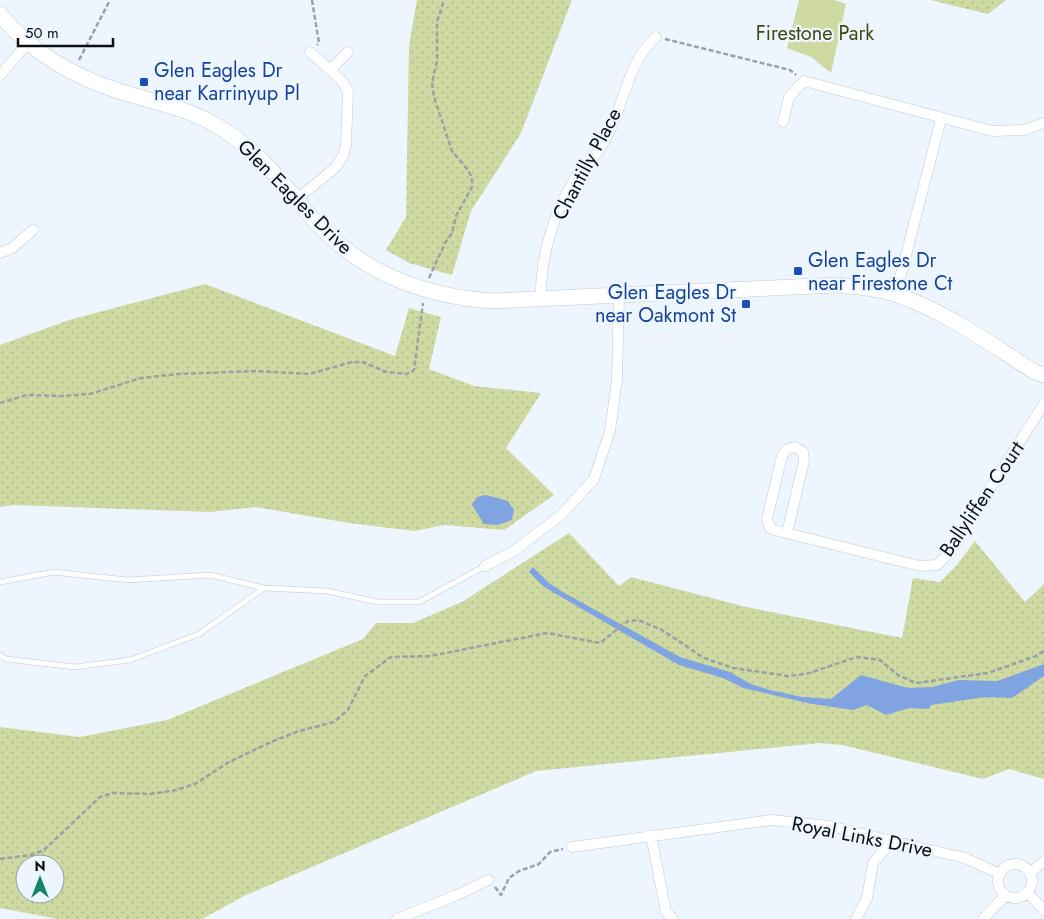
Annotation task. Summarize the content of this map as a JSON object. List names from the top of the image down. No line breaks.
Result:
{"streets":{"street":["Chantilly Place","Glen Eagles Drive","Ballyliffen Court","Royal Links Drive"]},"crossings":[["Chantilly Place","Glen Eagles Drive"]],"parks":["Firestone Park"],"places":{"transit":["Glen Eagles Dr near Karrinyup Pl","Glen Eagles Dr near Firestone Ct","Glen Eagles Dr near Oakmont St"]},"scale_bar":"50 m","north":"top"}
